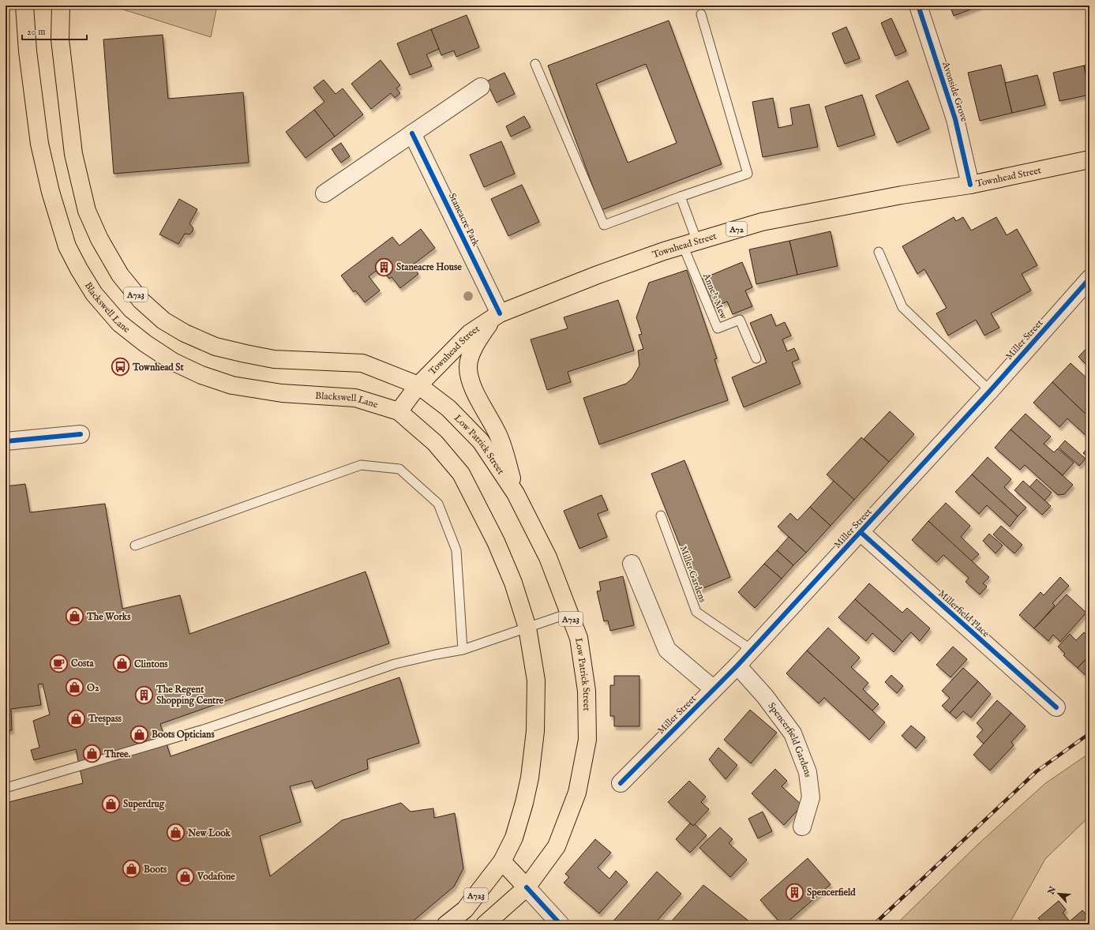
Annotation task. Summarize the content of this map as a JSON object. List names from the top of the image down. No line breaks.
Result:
{"streets":{"main road":["Townhead Street","A72","A723","Blackswell Lane","Low Patrick Street"],"street":["Avonside Grove","Staneacre Park","Miller Street","Millerfield Place","Spencerfield Gardens"],"lane":["Anne's Mew","Miller Gardens"]},"crossings":[["Avonside Grove","Townhead Street"],["Townhead Street","Staneacre Park"],["Townhead Street","A723"],["Townhead Street","Anne's Mew"],["Townhead Street","Blackswell Lane"],["Townhead Street","Low Patrick Street"],["A723","Blackswell Lane"],["A723","Low Patrick Street"],["Miller Street","Miller Gardens"],["Miller Street","Millerfield Place"],["Miller Street","Spencerfield Gardens"]],"places":{"building":["Staneacre House","The Regent Shopping Centre","Spencerfield"],"bus stop":["Townhead St"],"shop":["The Works","Clintons","O2","Trespass","Boots Opticians","Three.","Superdrug","New Look","Boots","Vodafone"],"cafe":["Costa"]},"scale_bar":"20 m","north":"top left"}
